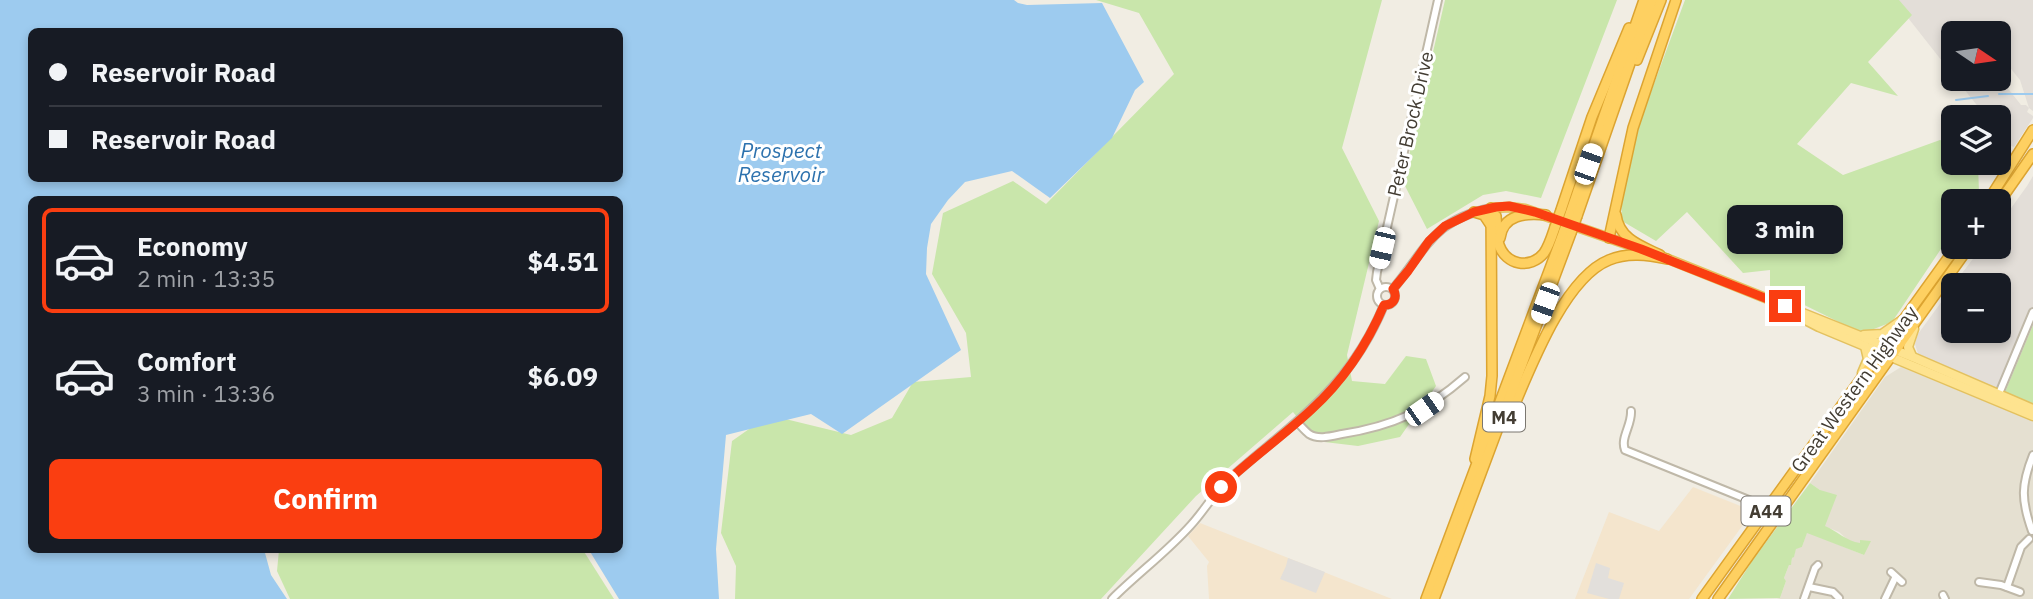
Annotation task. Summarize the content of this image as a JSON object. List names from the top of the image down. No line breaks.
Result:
{"streets":{"highway":["Great Western Highway","M4","A44"],"street":["Peter Brock Drive"]},"water":["Prospect Reservoir"],"north":"right","page":{"map_buttons":["+","−"],"banner":["Reservoir Road","Reservoir Road"],"bubble":"3 min","list":[{"name":"Economy","note":"2 min · 13:35","value":"$4.51"},{"name":"Comfort","note":"3 min · 13:36","value":"$6.09"}],"buttons":"Confirm"}}
